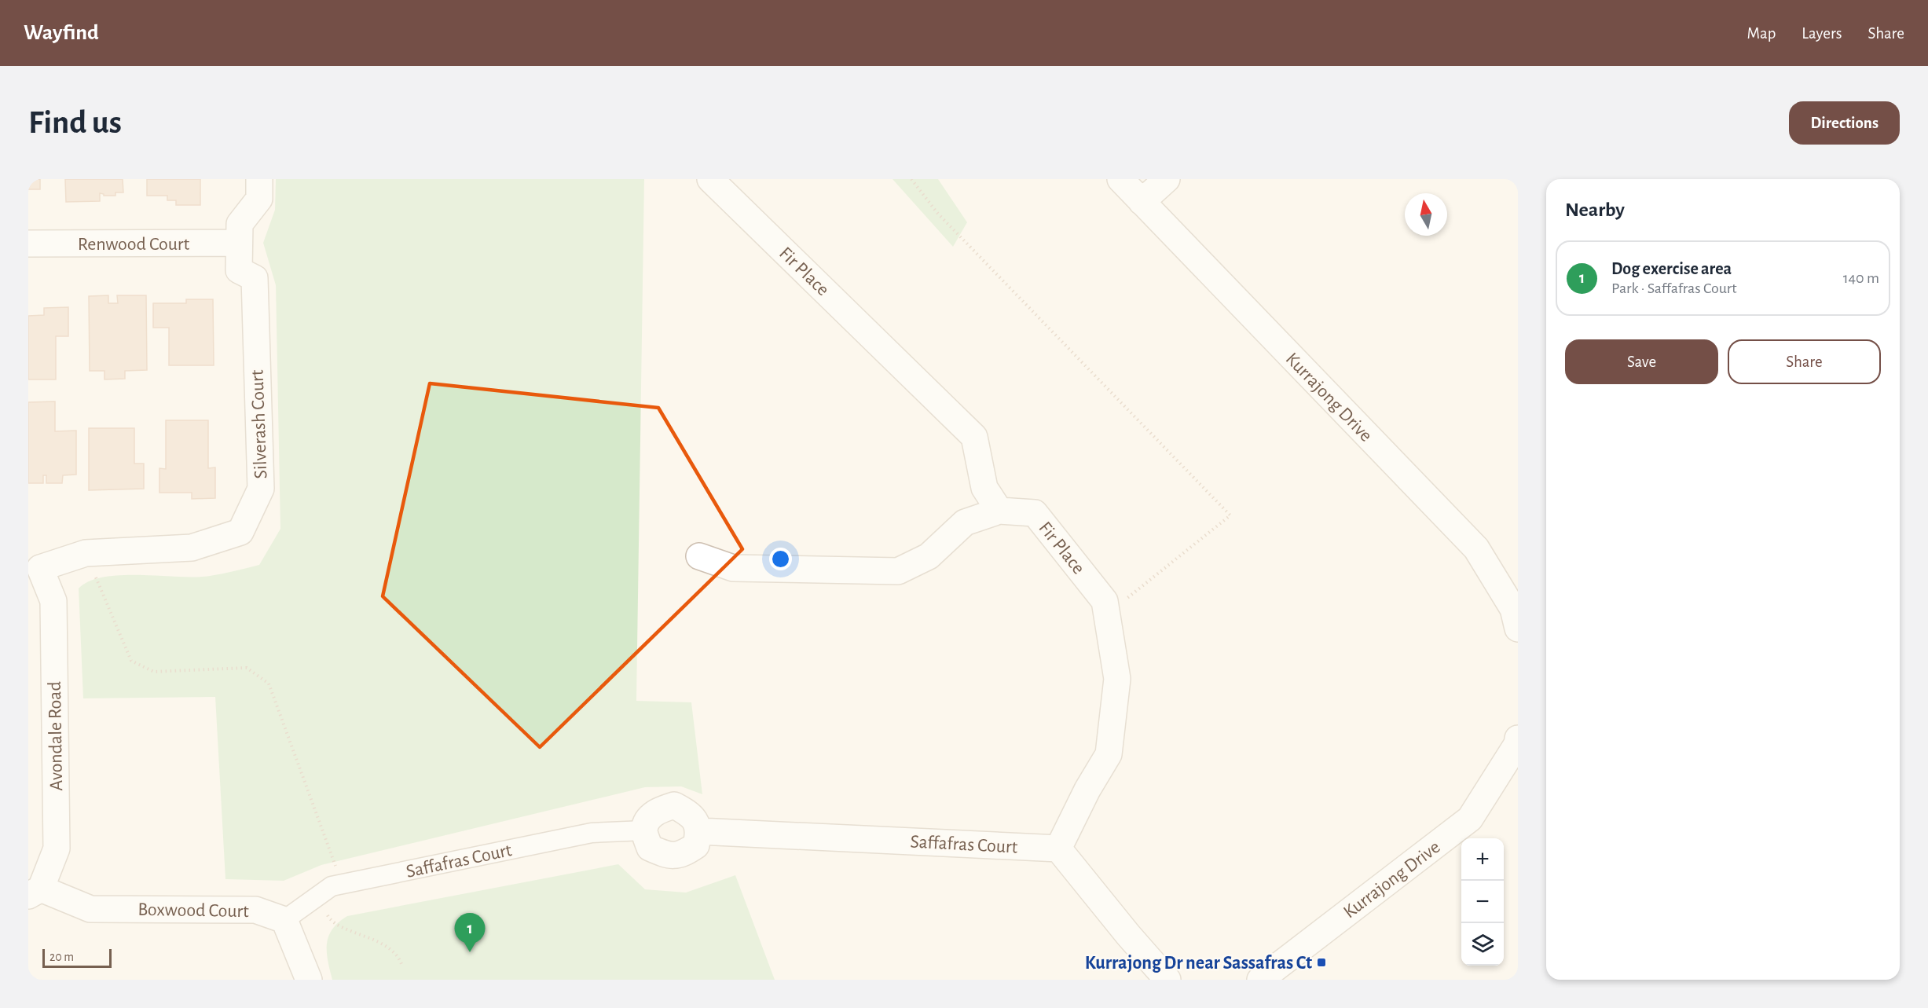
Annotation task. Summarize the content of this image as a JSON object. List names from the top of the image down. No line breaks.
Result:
{"streets":{"street":["Renwood Court","Fir Place","Kurrajong Drive","Silverash Court","Avondale Road","Saffafras Court","Boxwood Court"]},"crossings":[["Renwood Court","Silverash Court"],["Fir Place","Saffafras Court"],["Silverash Court","Avondale Road"],["Avondale Road","Boxwood Court"],["Saffafras Court","Boxwood Court"]],"places":{"transit":["Kurrajong Dr near Sassafras Ct"]},"scale_bar":"20 m","north":"top","page":{"header":"Wayfind","nav":["Map","Layers","Share"],"buttons":["Directions",["Save","Share"]],"title":"Find us","heading":"Nearby","list":[{"mark":"1","name":"Dog exercise area","note":"Park · Saffafras Court","value":"140 m"}],"map_buttons":["+","−"],"pins":"1","scale":"20 m"}}
